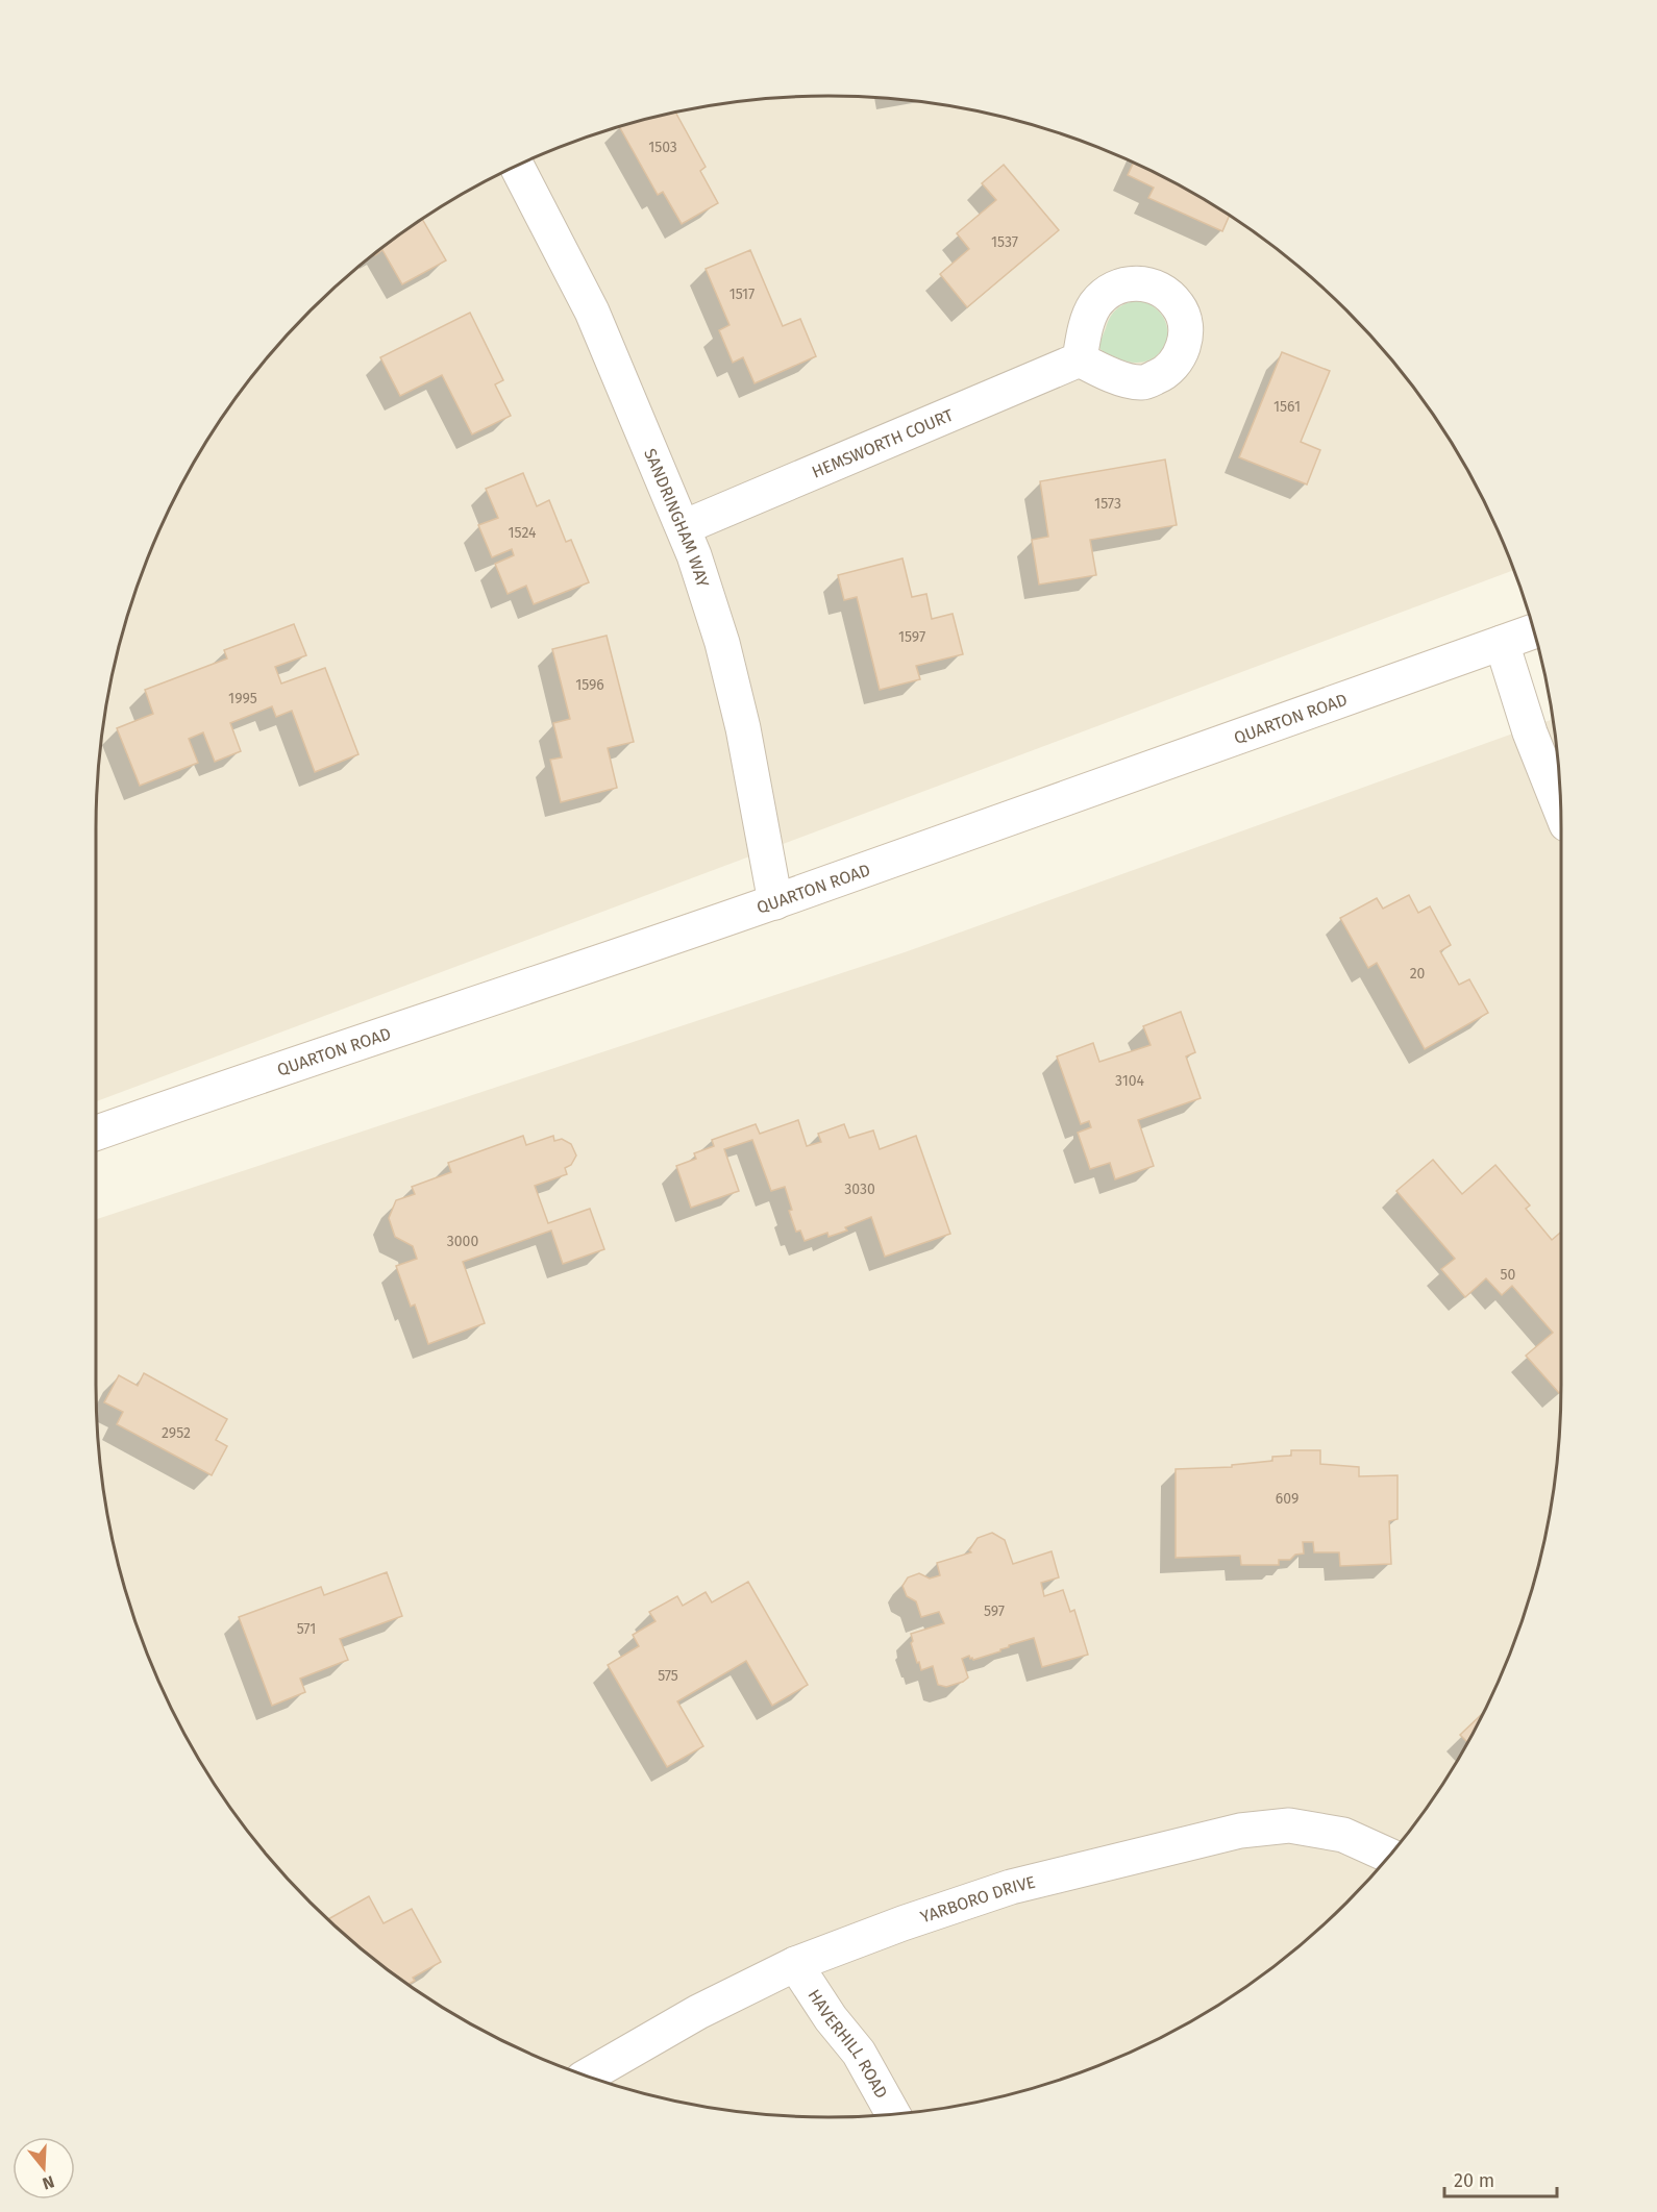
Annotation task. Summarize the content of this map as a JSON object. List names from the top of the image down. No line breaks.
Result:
{"streets":{"street":["HEMSWORTH COURT","SANDRINGHAM WAY","QUARTON ROAD","YARBORO DRIVE","HAVERHILL ROAD"]},"crossings":[["HEMSWORTH COURT","SANDRINGHAM WAY"],["SANDRINGHAM WAY","QUARTON ROAD"],["YARBORO DRIVE","HAVERHILL ROAD"]],"house_numbers":["1503","1537","1517","1561","1573","1524","1597","1596","1995","20","3104","3030","3000","50","2952","609","597","571","575"],"scale_bar":"20 m","north":"bottom"}
